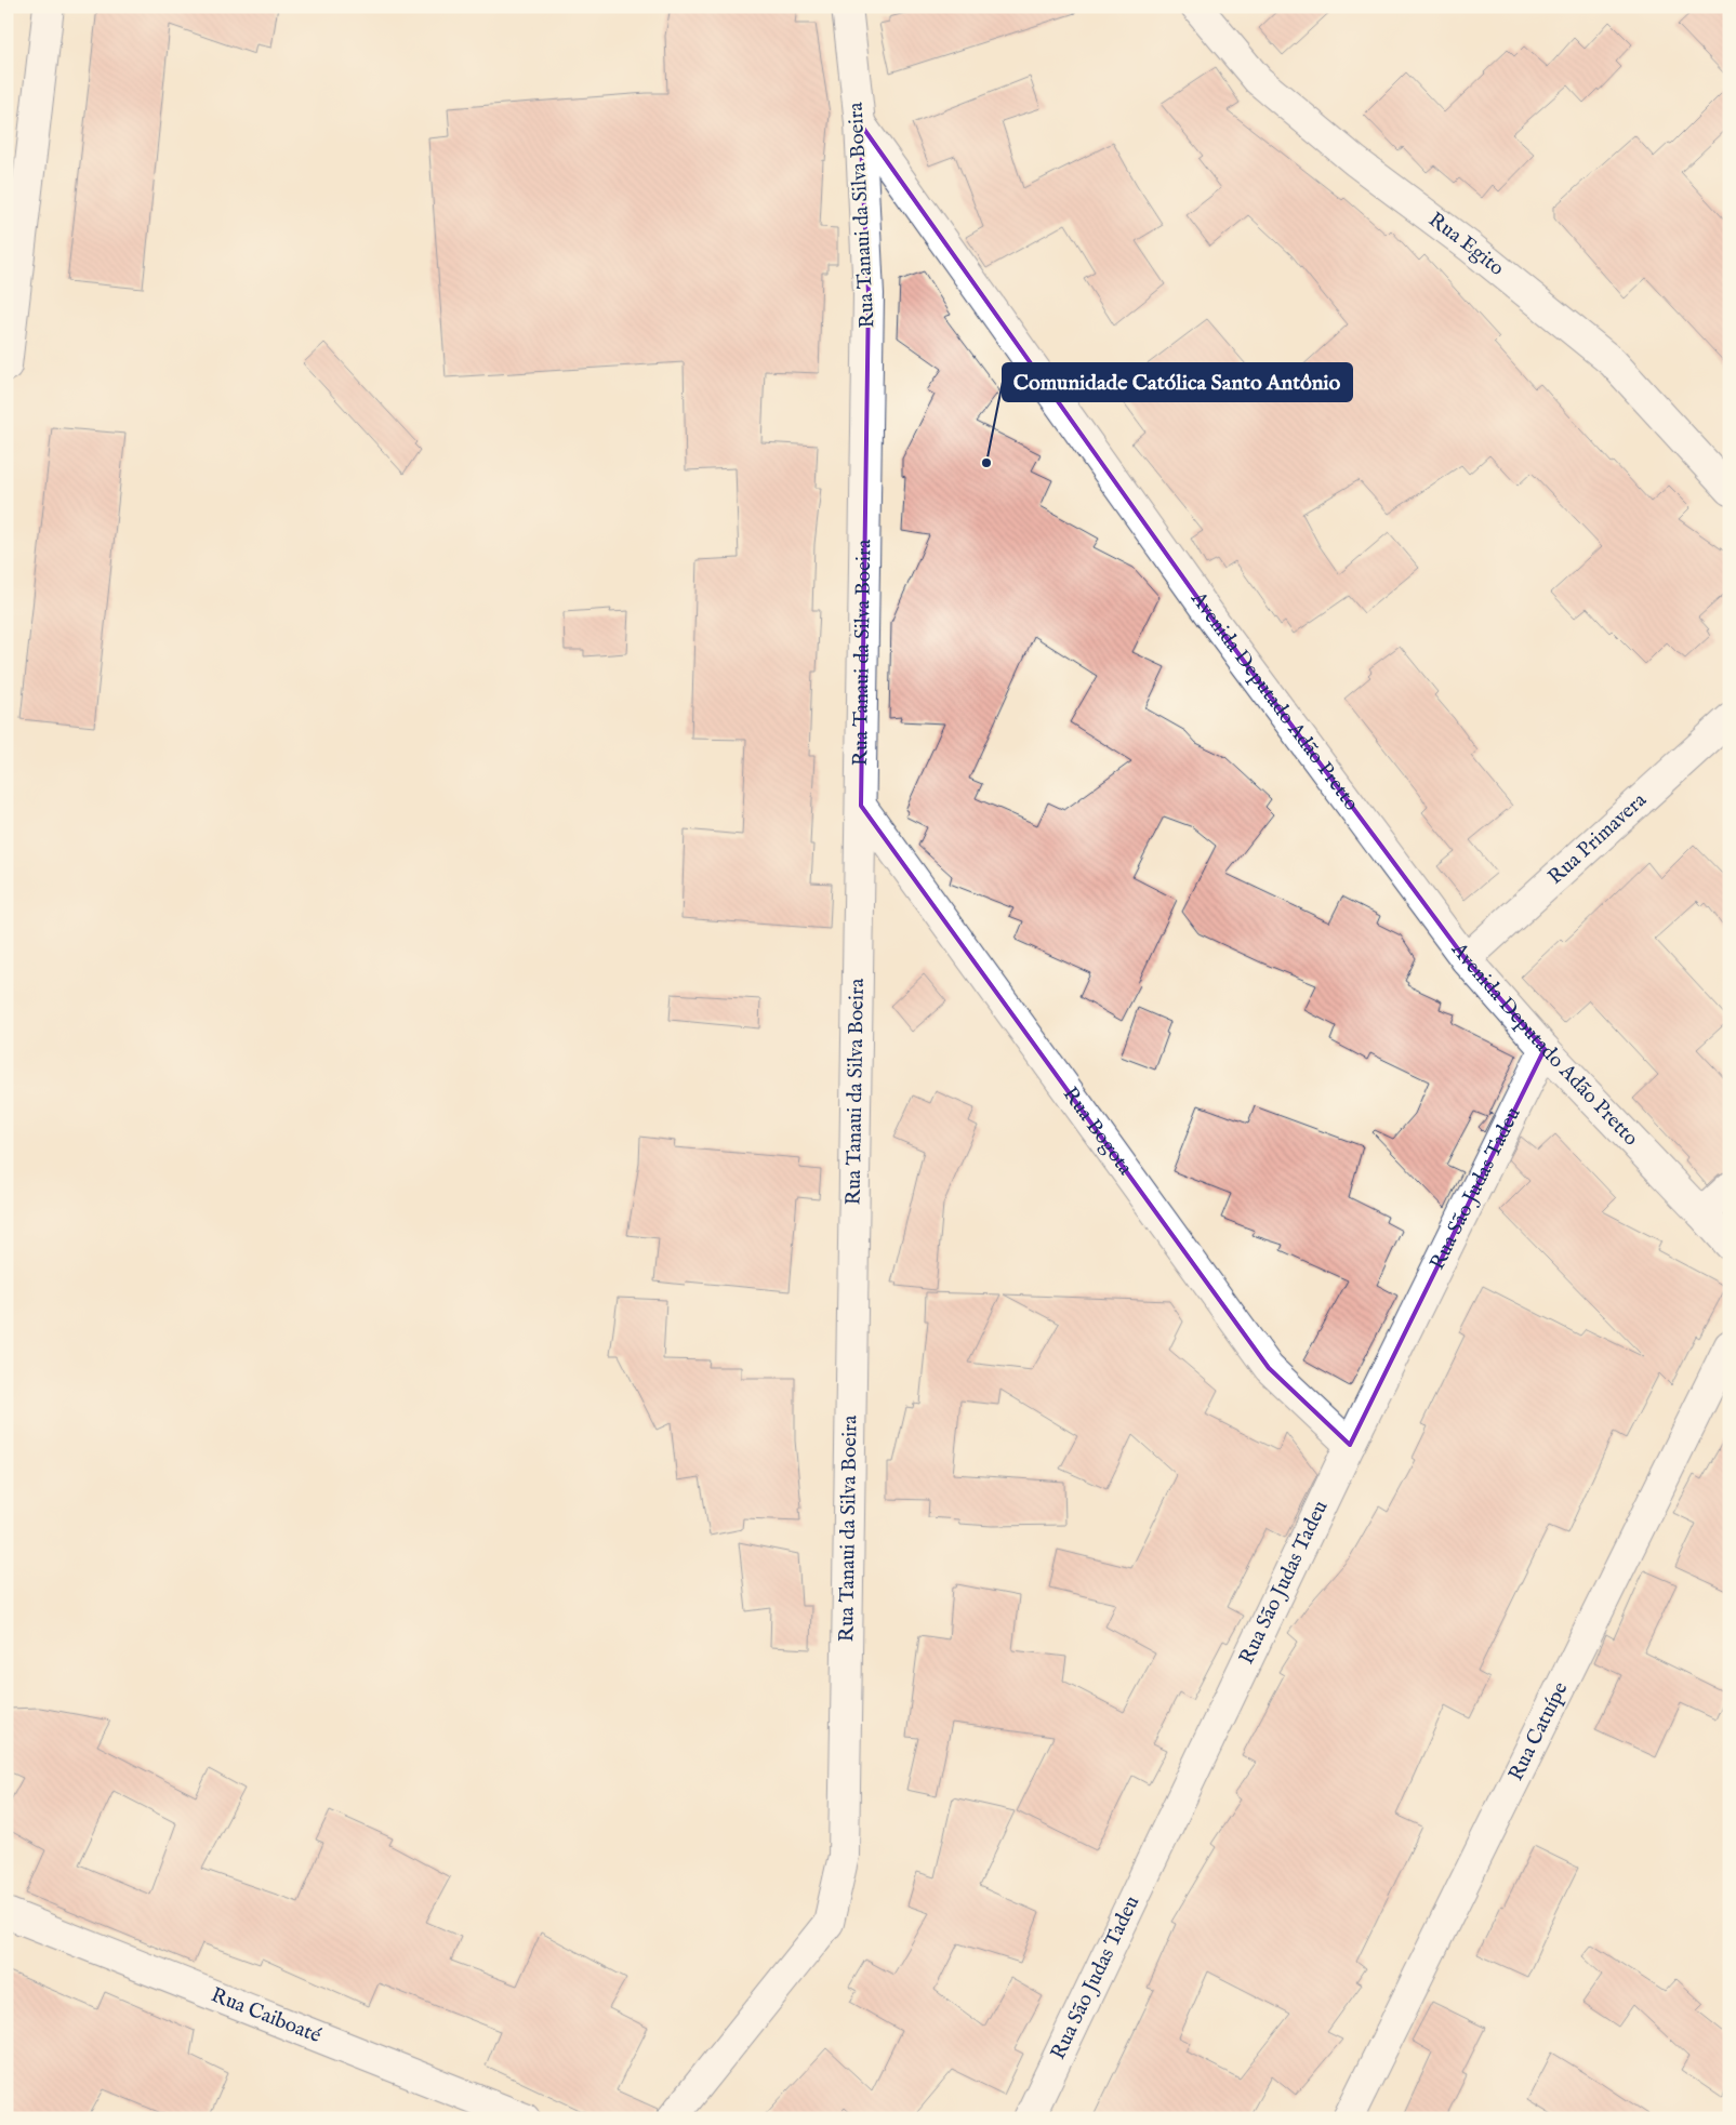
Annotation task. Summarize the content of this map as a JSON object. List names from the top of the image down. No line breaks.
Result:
{"streets":{"street":["Rua Tanaui da Silva Boeira","Rua Egito","Avenida Deputado Adão Pretto","Rua Primavera","Rua Bogota","Rua São Judas Tadeu","Rua Catuípe","Rua Caiboaté"]},"crossings":[["Rua Tanaui da Silva Boeira","Avenida Deputado Adão Pretto"],["Rua Tanaui da Silva Boeira","Rua Bogota"],["Avenida Deputado Adão Pretto","Rua Primavera"],["Avenida Deputado Adão Pretto","Rua São Judas Tadeu"],["Rua Bogota","Rua São Judas Tadeu"]],"places":["Comunidade Católica Santo Antônio"]}
